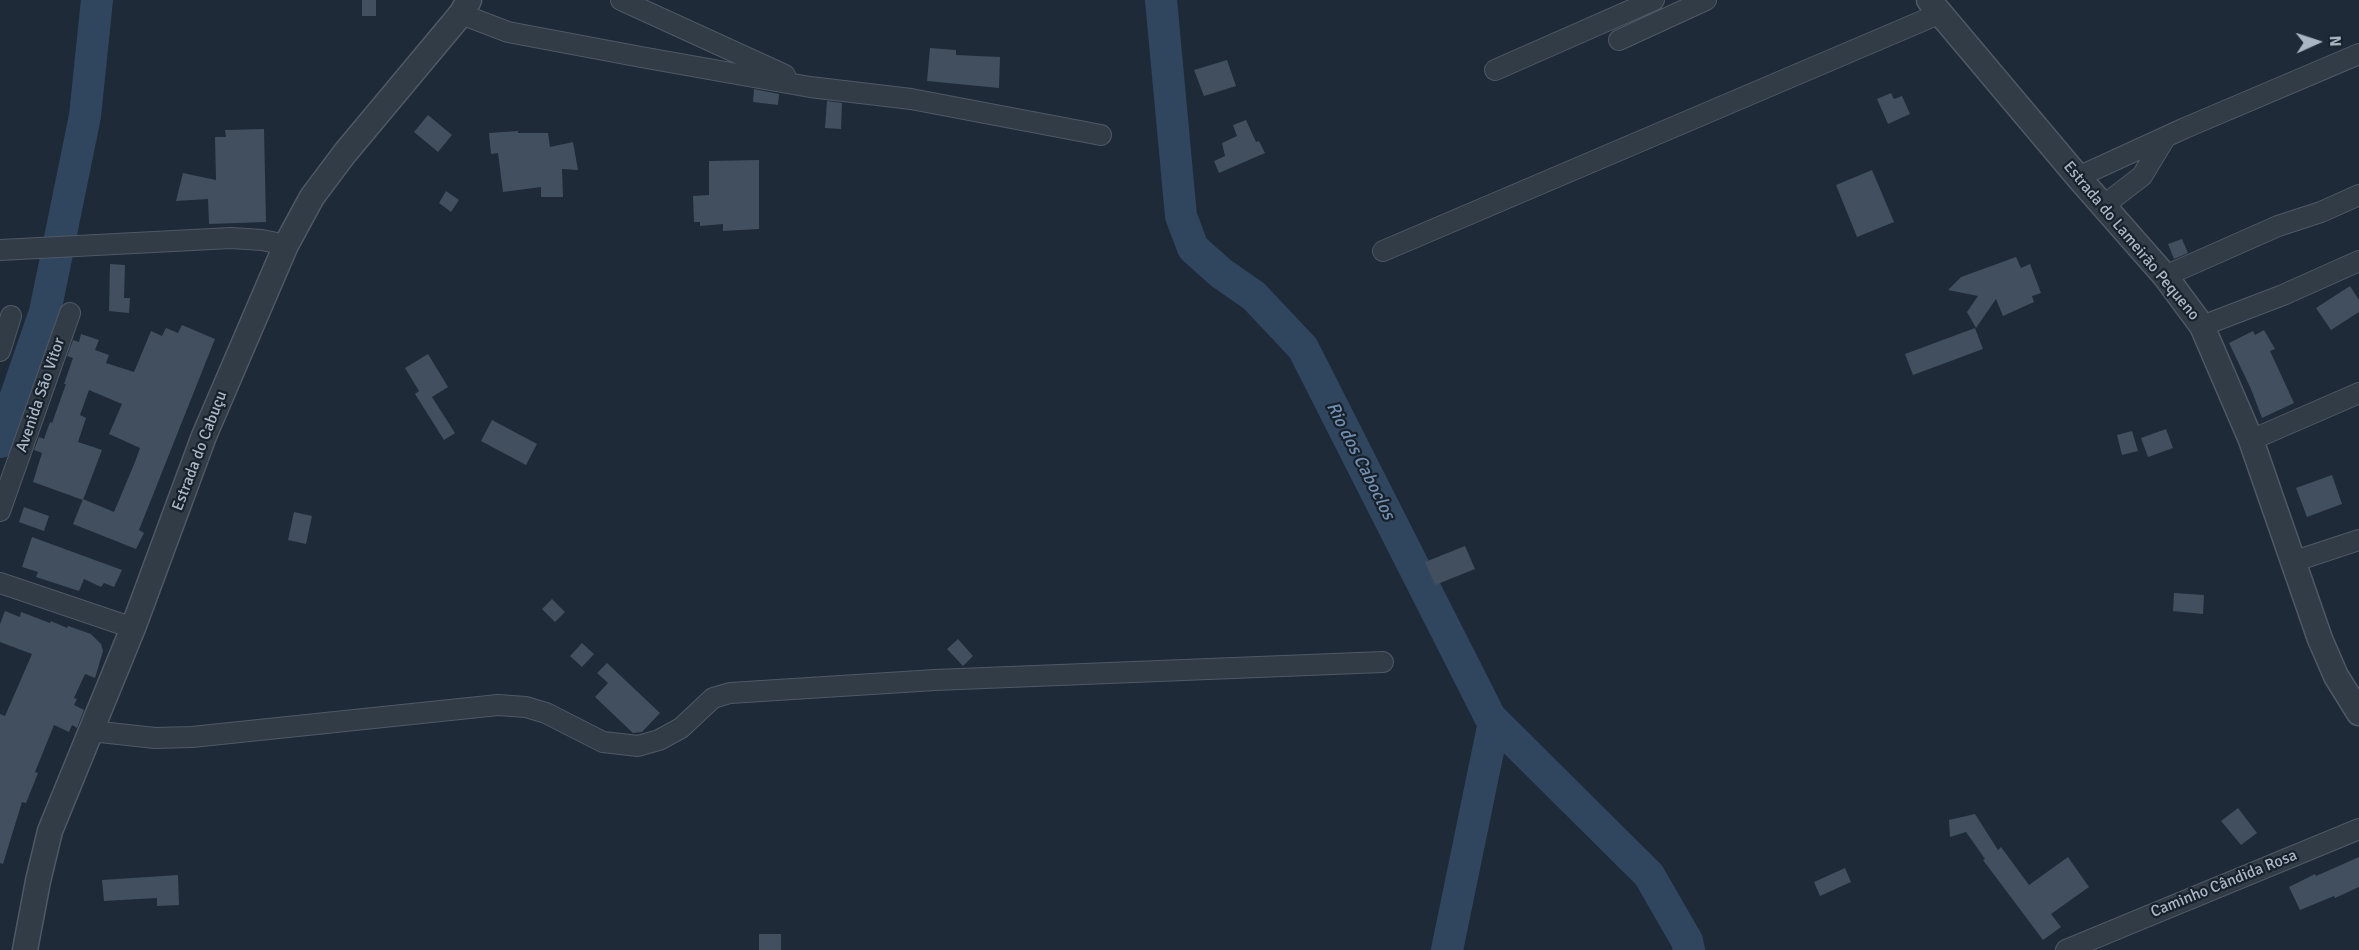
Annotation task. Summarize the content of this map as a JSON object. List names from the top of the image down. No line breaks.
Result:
{"streets":{"street":["Estrada do Lameirão Pequeno","Avenida São Vitor","Estrada do Cabuçu","Caminho Cândida Rosa"]},"water":["Rio dos Caboclos"],"north":"right"}
